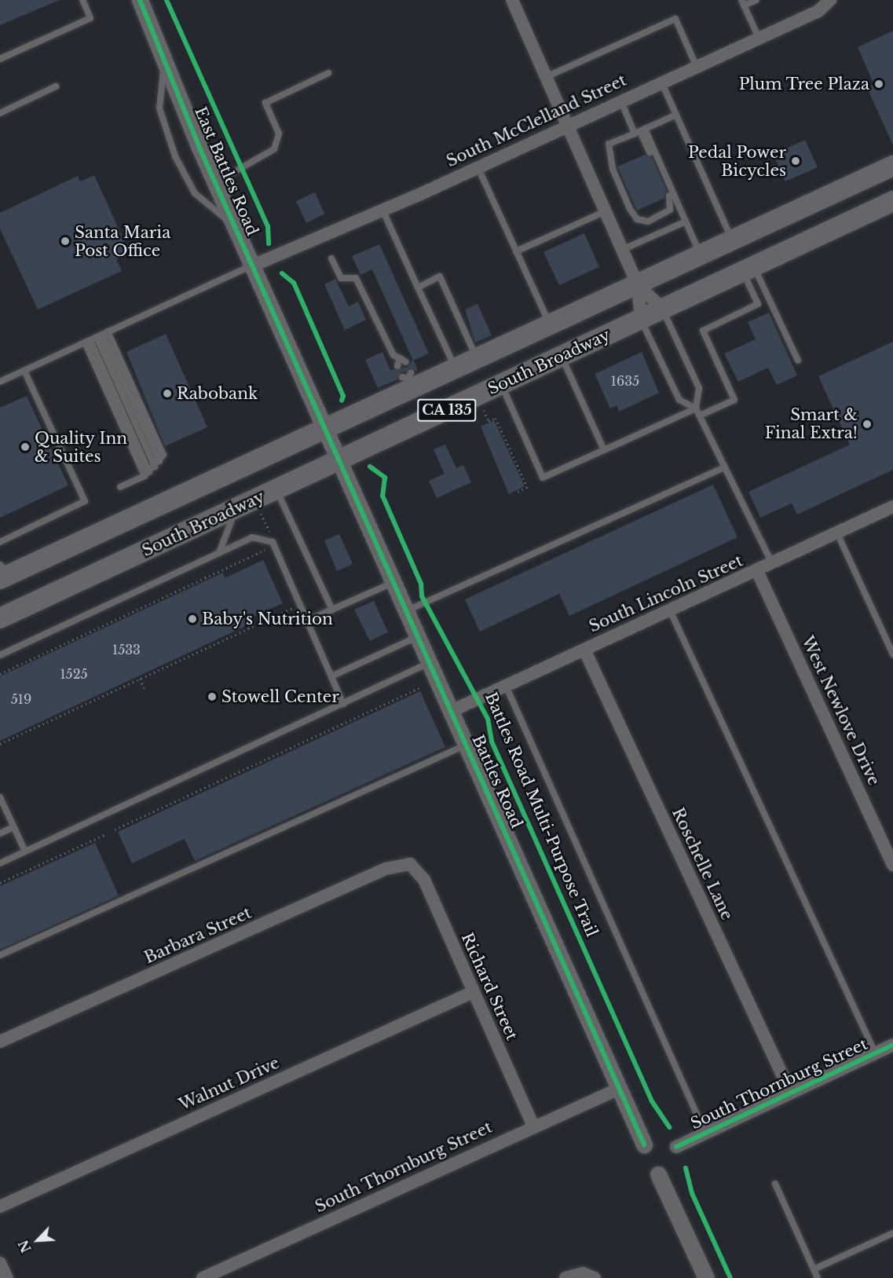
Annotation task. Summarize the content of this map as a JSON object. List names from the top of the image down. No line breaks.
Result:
{"streets":{"main road":["South Broadway","CA 135"],"street":["South McClelland Street","East Battles Road","South Lincoln Street","West Newlove Drive","Battles Road","Roschelle Lane","Barbara Street","Richard Street","Walnut Drive","South Thornburg Street"],"cycle path":["Battles Road Multi-Purpose Trail"]},"crossings":[["South McClelland Street","East Battles Road"],["East Battles Road","South Broadway"],["East Battles Road","Battles Road"],["South Broadway","Battles Road"],["South Lincoln Street","West Newlove Drive"],["South Lincoln Street","Battles Road"],["South Lincoln Street","Roschelle Lane"],["Battles Road","South Thornburg Street"],["Roschelle Lane","South Thornburg Street"],["Barbara Street","Richard Street"],["Richard Street","Walnut Drive"],["Richard Street","South Thornburg Street"]],"places":["Plum Tree Plaza","Pedal Power Bicycles","Santa Maria Post Office","Rabobank","Smart & Final Extra!","Quality Inn & Suites","Baby's Nutrition","Stowell Center"],"house_numbers":["1635","1533","1525","519"],"north":"bottom left"}
